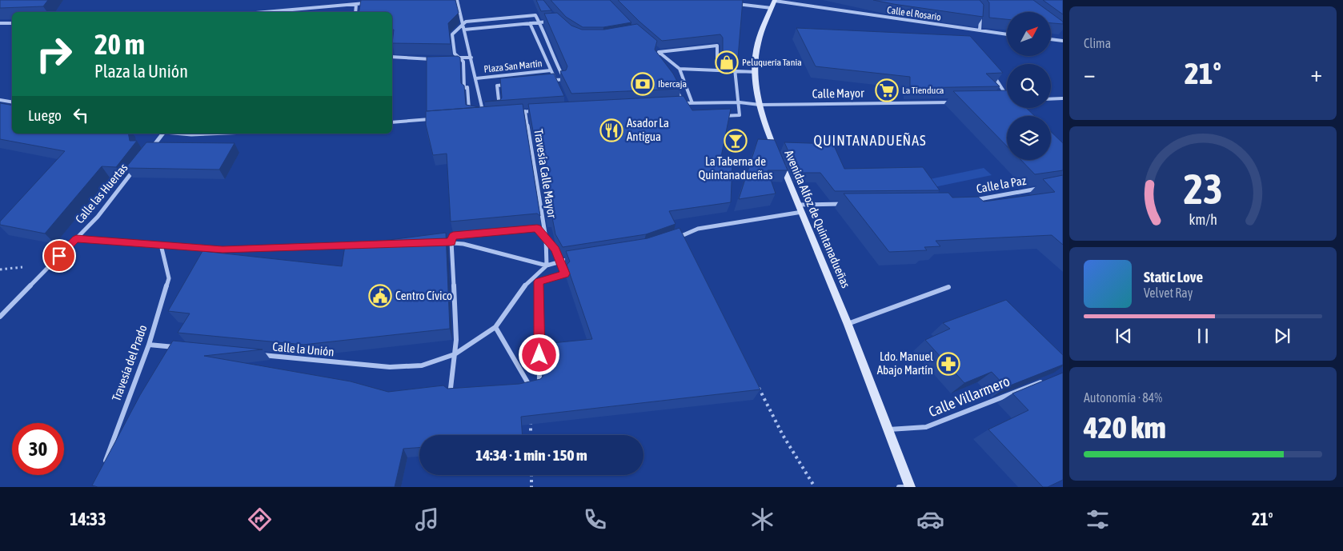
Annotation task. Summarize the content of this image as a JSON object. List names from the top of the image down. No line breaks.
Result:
{"streets":{"main road":["Avenida Alfoz de Quintanadueñas"],"street":["Calle el Rosario","Plaza San Martín","Calle Mayor","Travesía Calle Mayor","Calle la Paz","Calle las Huertas","Calle la Unión","Travesía del Prado","Calle Villarmero"]},"crossings":[["Calle el Rosario","Avenida Alfoz de Quintanadueñas"],["Calle Mayor","Avenida Alfoz de Quintanadueñas"],["Avenida Alfoz de Quintanadueñas","Calle Villarmero"]],"districts":["QUINTANADUEÑAS"],"places":{"shop":["Peluquería Tania"],"bank":["Ibercaja"],"supermarket":["La Tienduca"],"restaurant":["Asador La Antigua"],"bar":["La Taberna de Quintanadueñas"],"public building":["Centro Cívico"],"pharmacy":["Ldo. Manuel Abajo Martín"]},"north":"top right","page":{"tile":["Clima",["Autonomía · 84%","420 km"]],"turn":["20 m","Plaza la Unión"],"heat":["−","21°","+"],"then":"Luego","song":["Static Love","Velvet Ray"],"limit":"30","trip":"14:34 · 1 min · 150 m","tabs":["14:33","21°"],"gauge":["23","km/h"]}}
